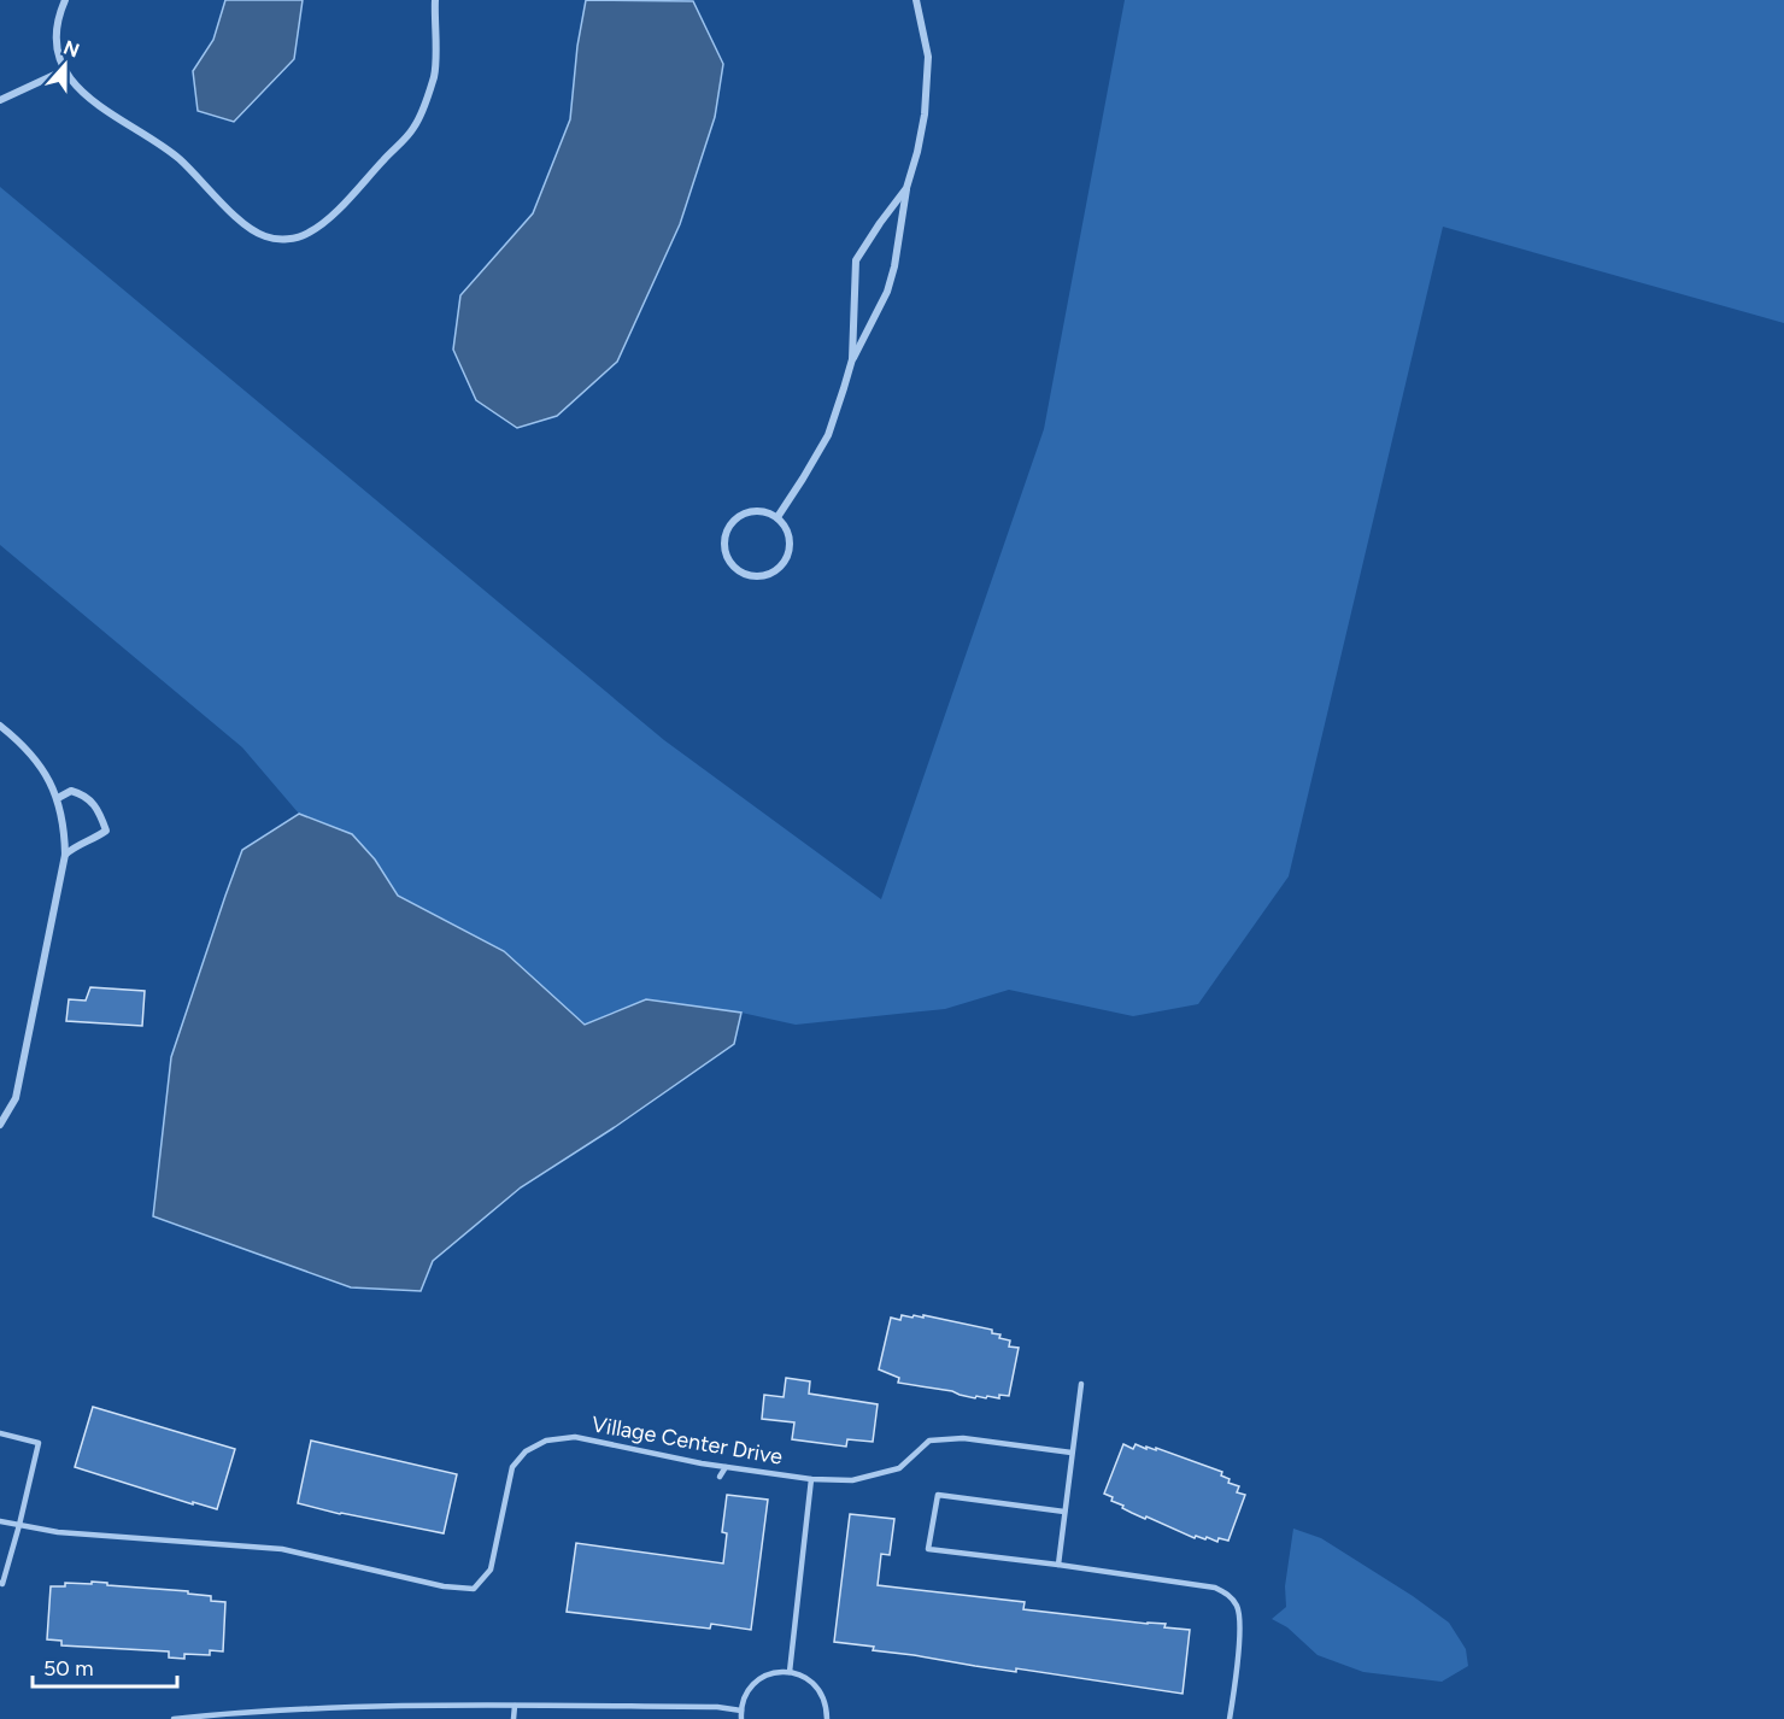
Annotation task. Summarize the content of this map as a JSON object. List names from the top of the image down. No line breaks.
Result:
{"streets":{"lane":["Village Center Drive"]},"scale_bar":"50 m","north":"top"}
